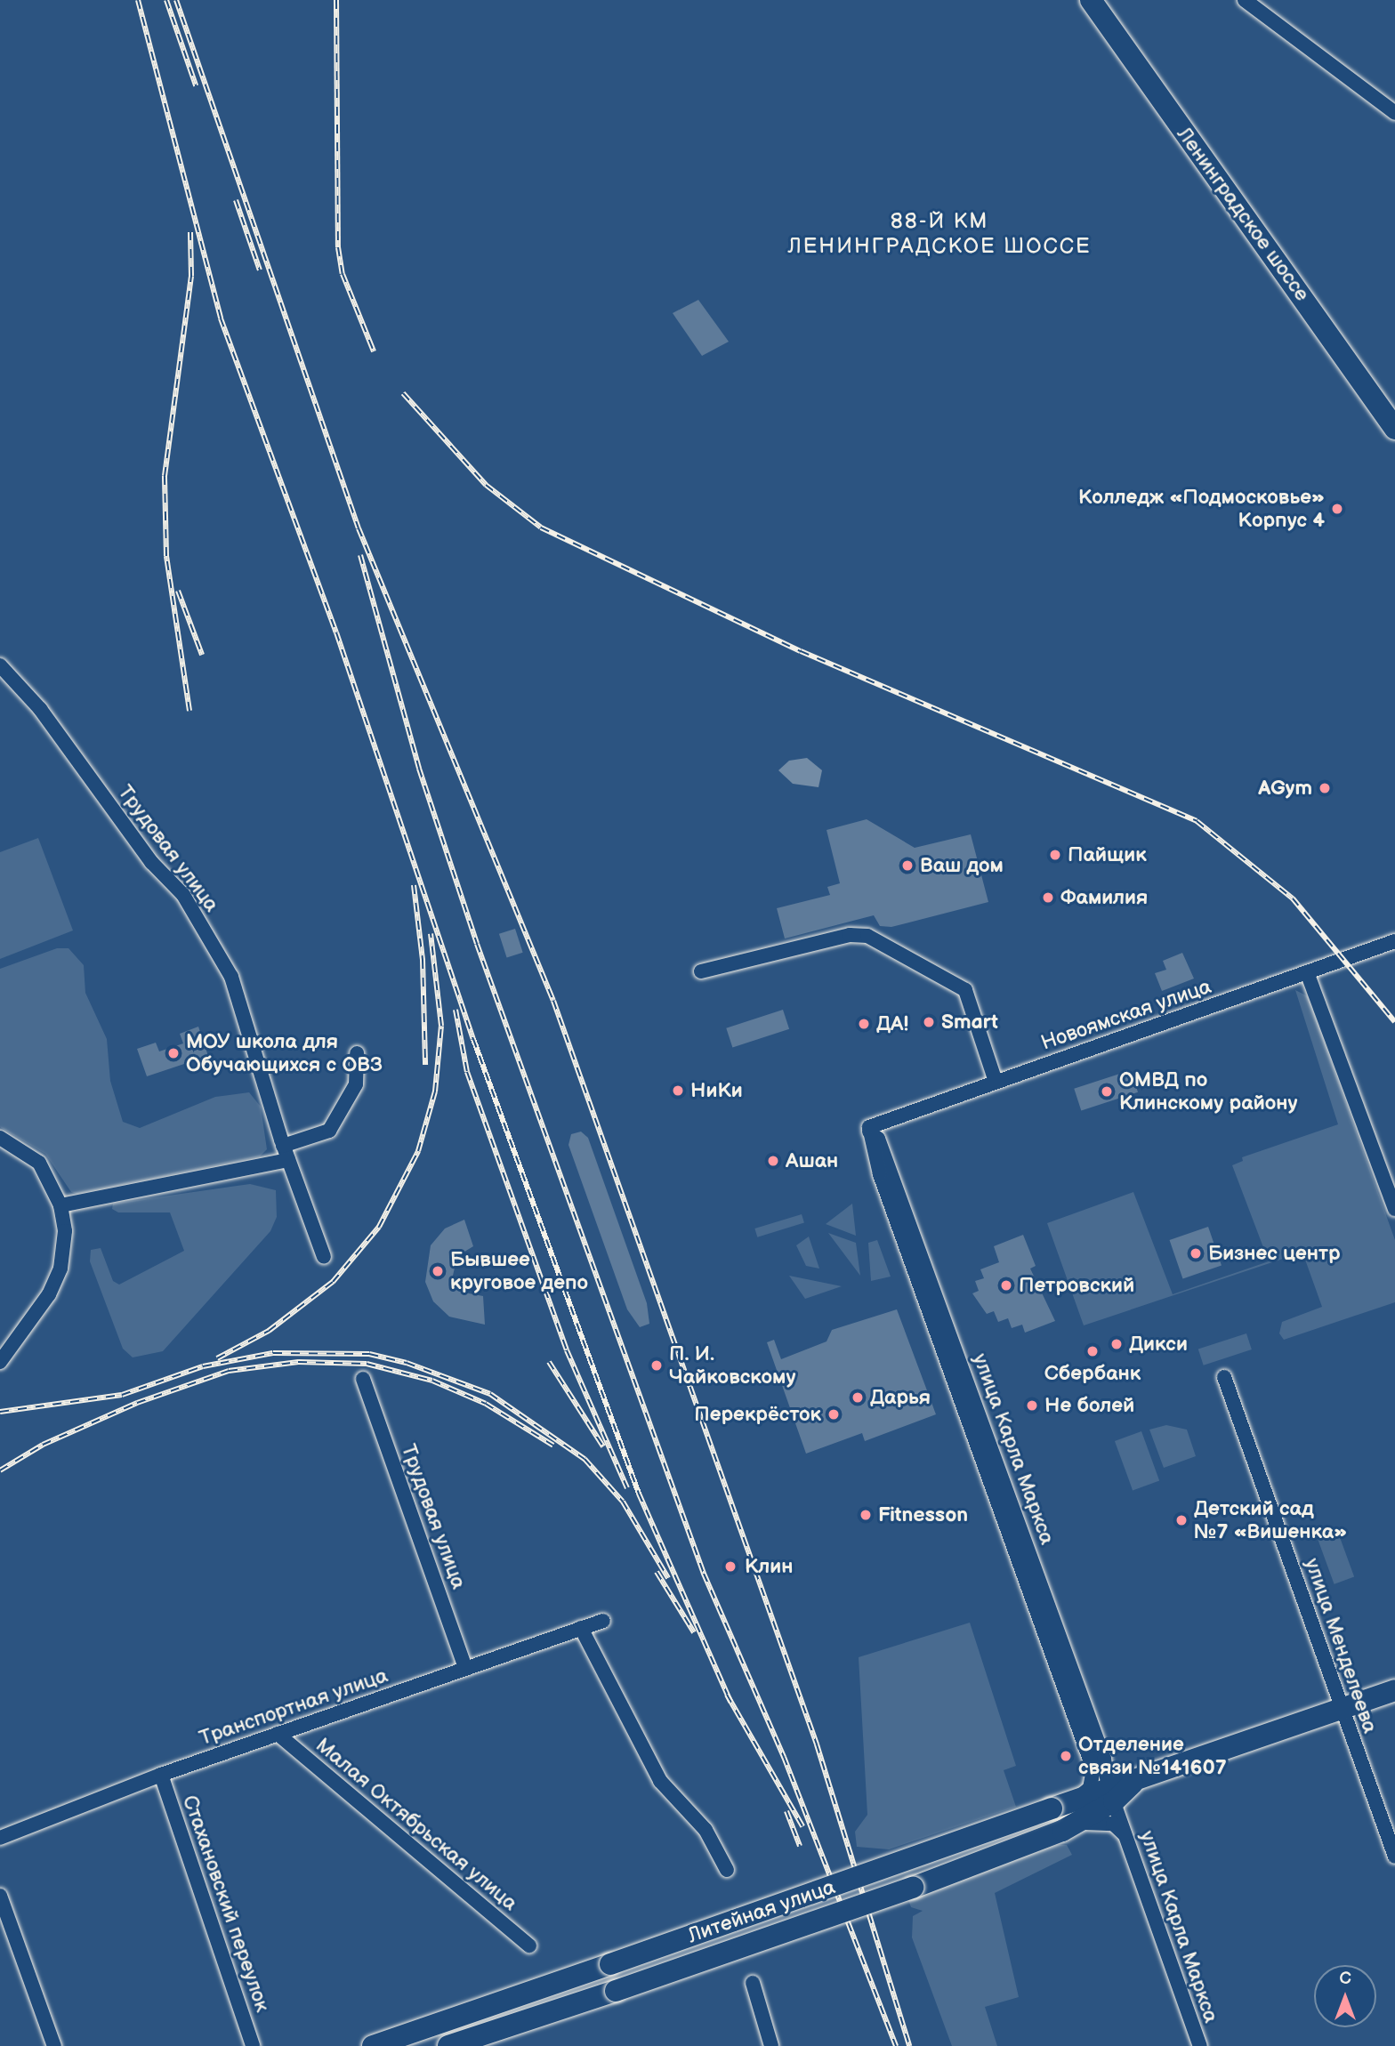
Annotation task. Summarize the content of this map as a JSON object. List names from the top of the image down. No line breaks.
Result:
{"streets":{"highway":["Ленинградское шоссе","Литейная улица"],"street":["Трудовая улица","Новоямская улица","улица Карла Маркса","улица Менделеева","Транспортная улица","Малая Октябрьская улица","Стахановский переулок"]},"crossings":[["Трудовая улица","Транспортная улица"],["Новоямская улица","улица Карла Маркса"],["улица Карла Маркса","Литейная улица"],["улица Менделеева","Литейная улица"],["Транспортная улица","Малая Октябрьская улица"],["Транспортная улица","Стахановский переулок"]],"districts":["88-Й КМ ЛЕНИНГРАДСКОЕ ШОССЕ"],"places":["Колледж «Подмосковье» Корпус 4","AGym","Пайщик","Ваш дом","Фамилия","Smart","ДА!","МОУ школа для Обучающихся с ОВЗ","НиКи","ОМВД по Клинскому району","Ашан","Бизнес центр","Бывшее круговое депо","Петровский","Дикси","Сбербанк","П. И. Чайковскому","Дарья","Не болей","Перекрёсток","Fitnesson","Детский сад №7 «Вишенка»","Клин","Отделение связи №141607"],"north":"top"}
